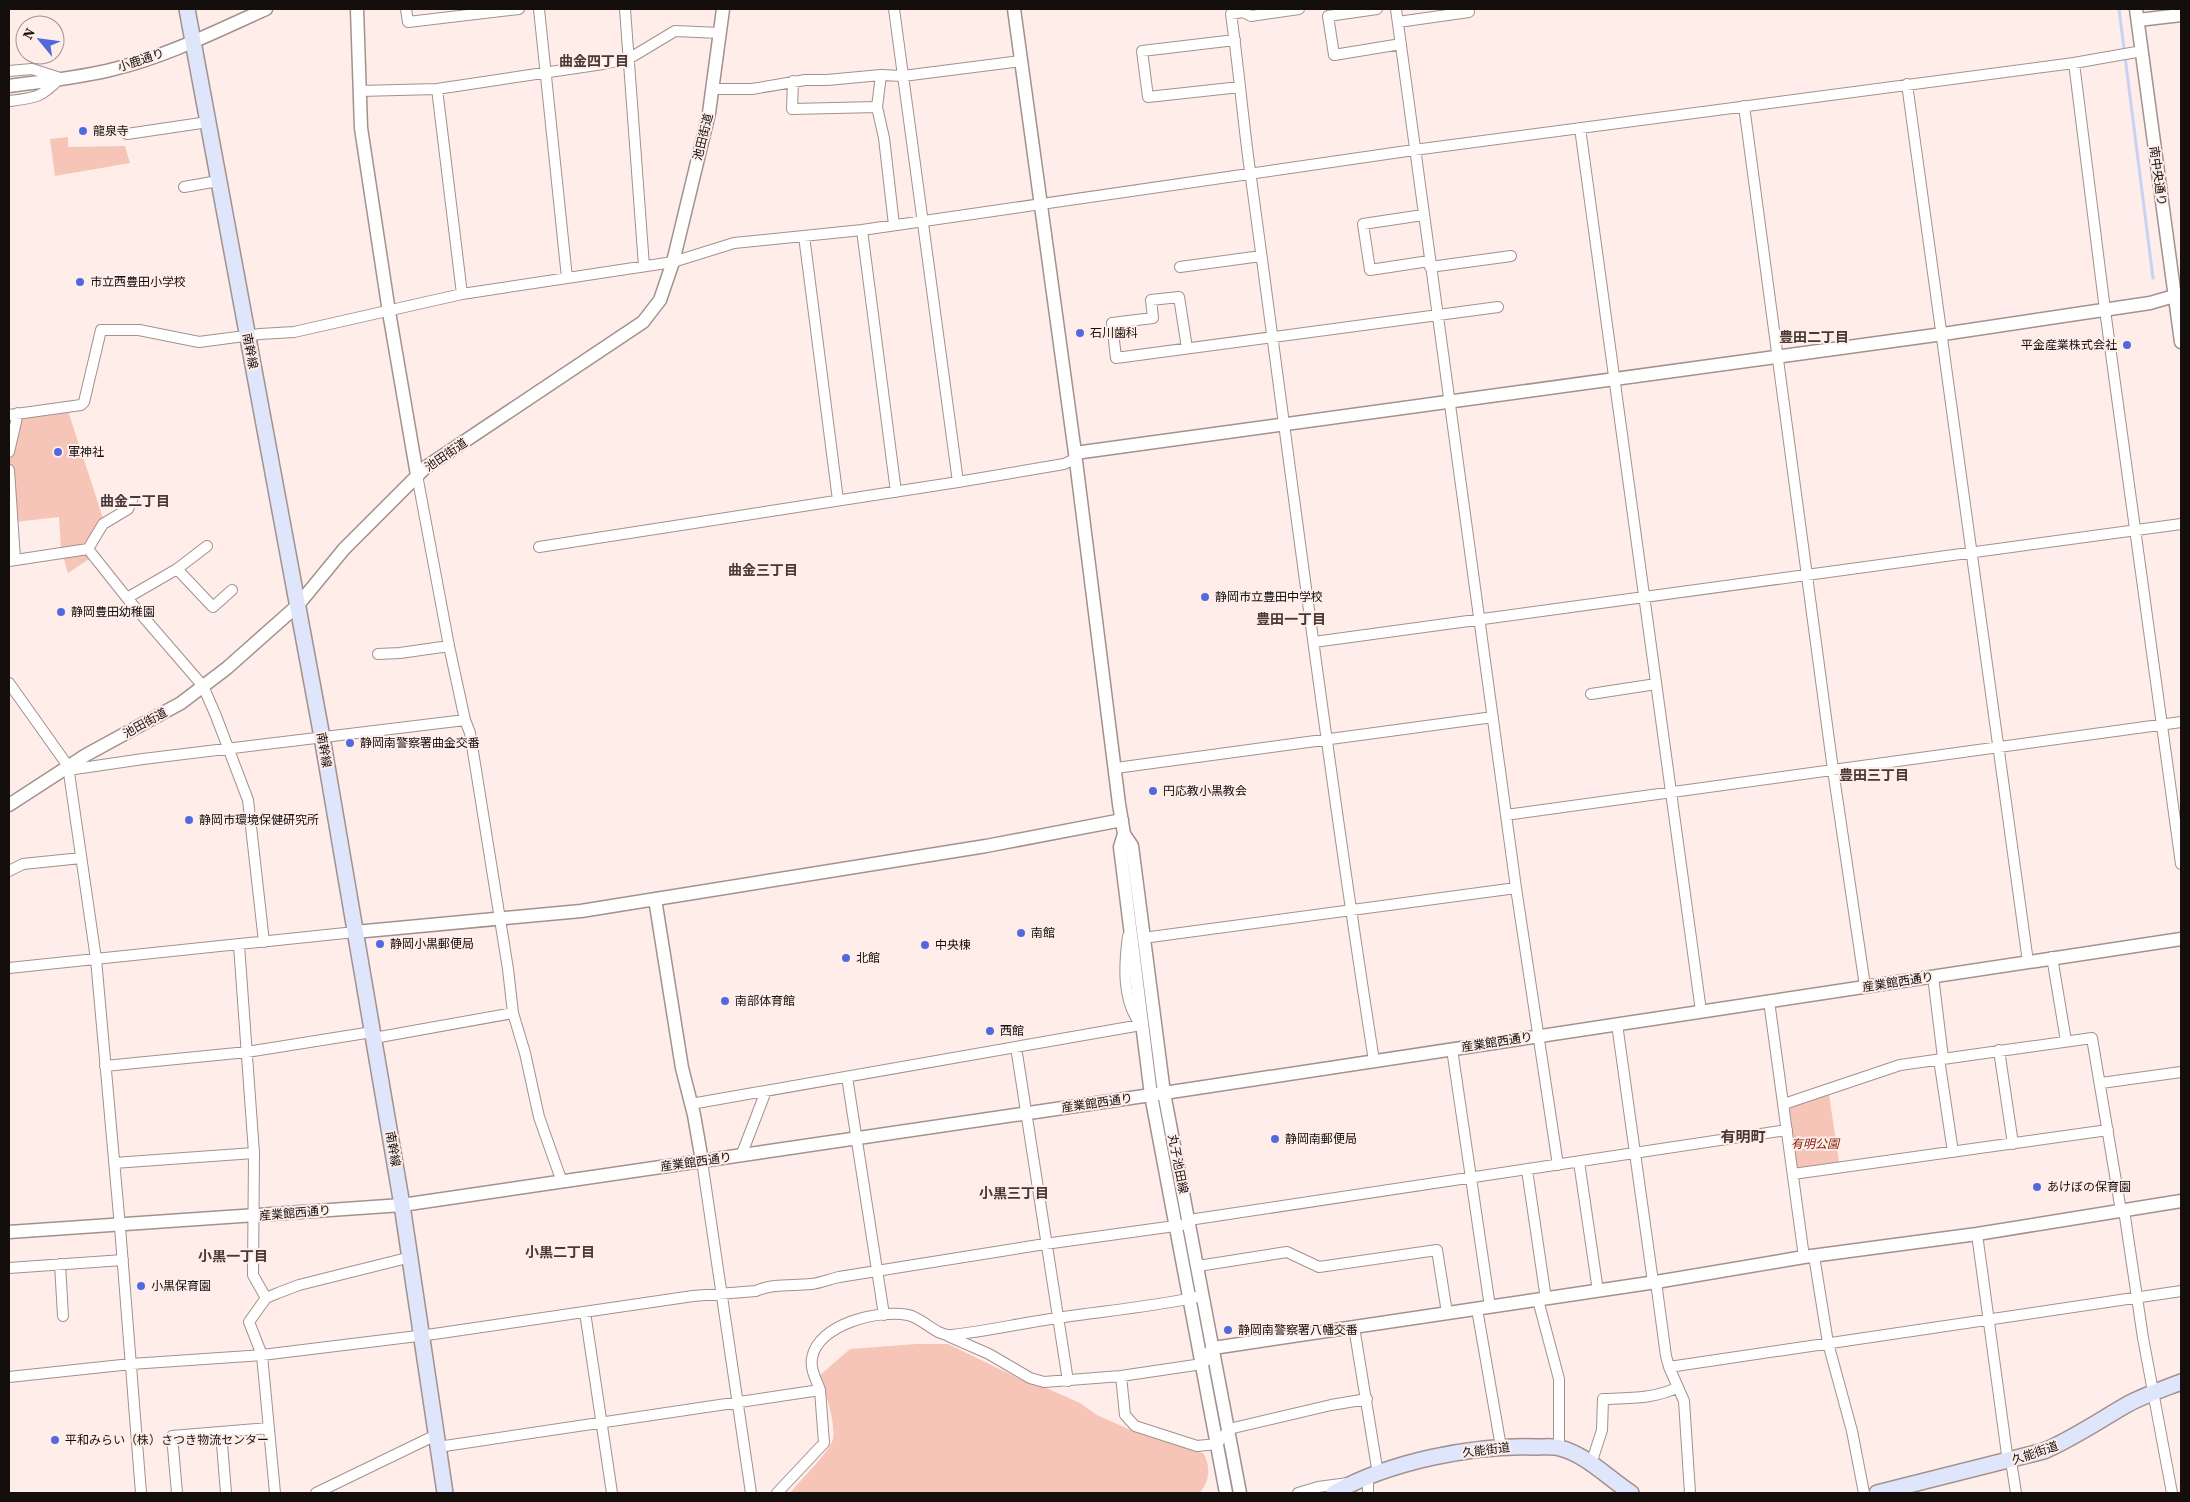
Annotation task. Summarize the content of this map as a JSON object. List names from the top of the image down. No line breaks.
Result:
{"streets":{"main road":["南幹線","久能街道"],"street":["小鹿通り","池田街道","南中央通り","産業館西通り","丸子池田線"]},"crossings":[["小鹿通り","南幹線"],["池田街道","南幹線"],["南幹線","産業館西通り"],["産業館西通り","丸子池田線"]],"districts":["曲金四丁目","豊田二丁目","曲金二丁目","曲金三丁目","豊田一丁目","豊田三丁目","有明町","小黒三丁目","小黒二丁目","小黒一丁目"],"parks":["有明公園"],"places":["龍泉寺","市立西豊田小学校","石川歯科","平金産業株式会社","軍神社","静岡市立豊田中学校","静岡豊田幼稚園","静岡南警察署曲金交番","円応教小黒教会","静岡市環境保健研究所","南館","静岡小黒郵便局","中央棟","北館","南部体育館","西館","静岡南郵便局","あけぼの保育園","小黒保育園","静岡南警察署八幡交番","平和みらい（株）さつき物流センター"],"north":"top left"}
